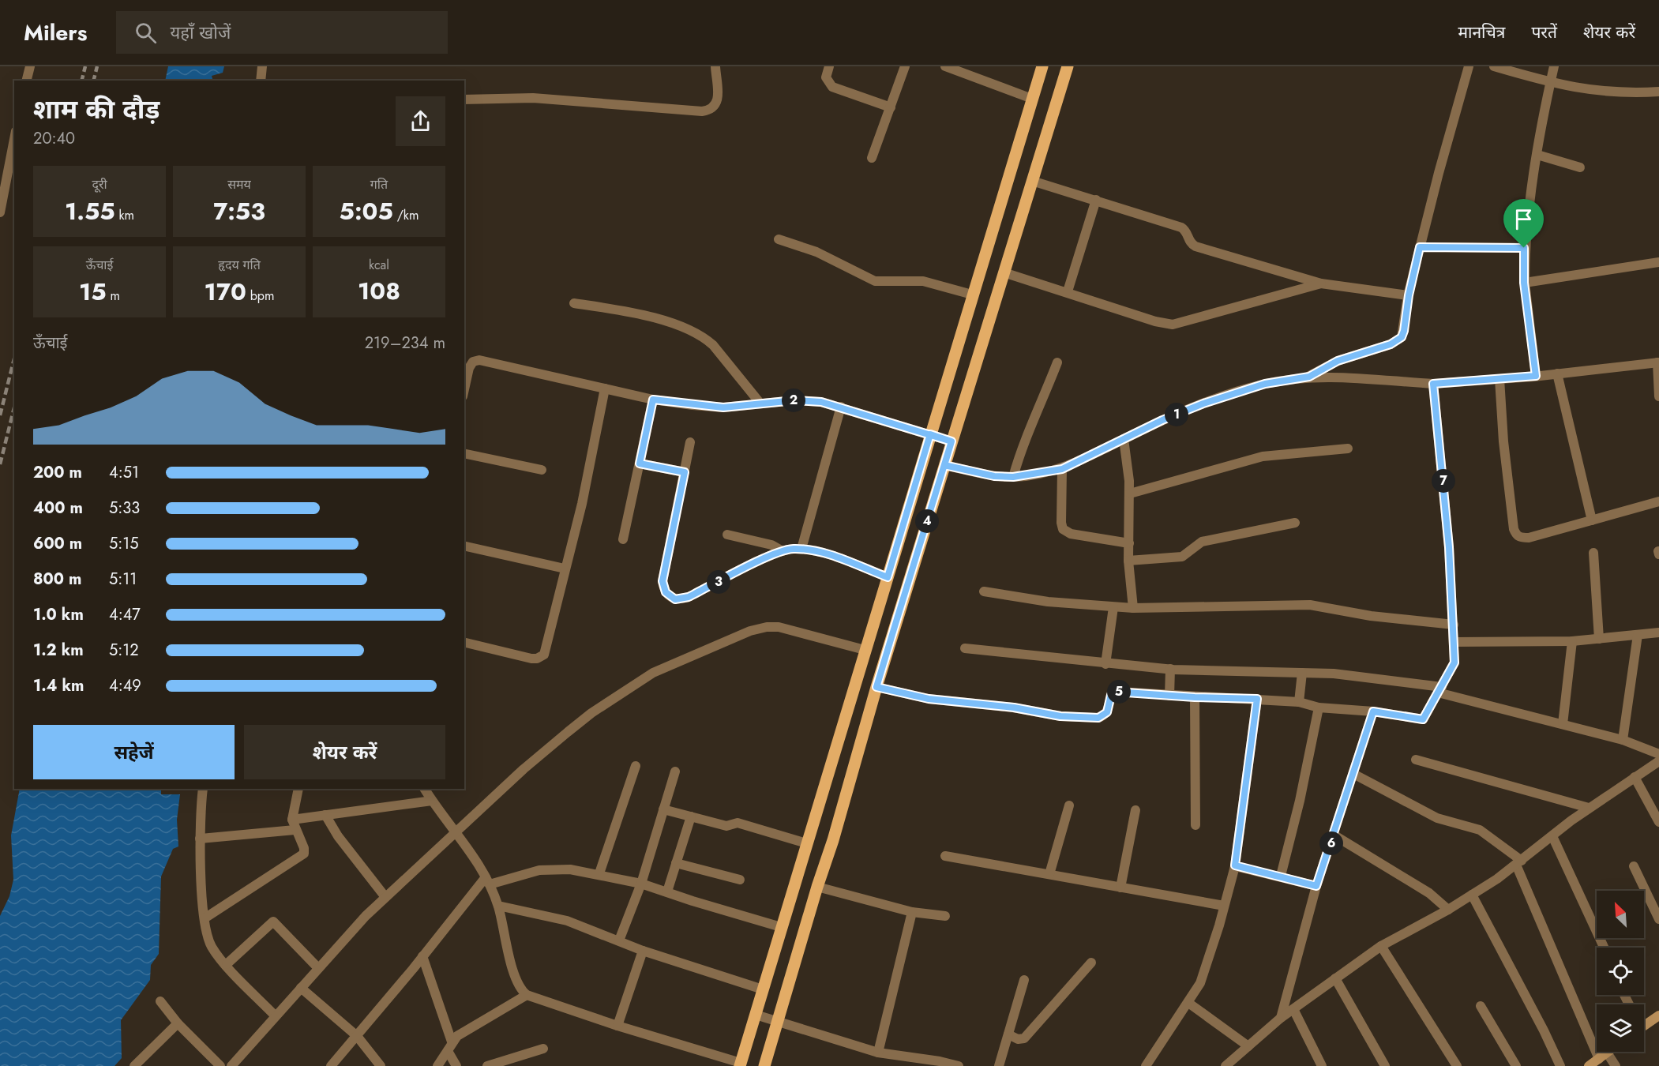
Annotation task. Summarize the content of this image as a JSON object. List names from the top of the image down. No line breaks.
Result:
{"north":"top left","page":{"header":"Milers","search":"यहाँ खोजें","nav":["मानचित्र","परतें","शेयर करें"],"heading":["शाम की दौड़","20:40"],"stats":[["दूरी","1.55 km"],["समय","7:53"],["गति","5:05 /km"],["ऊँचाई","15 m"],["हृदय गति","170 bpm"],["kcal","108"]],"chart":["ऊँचाई","219–234 m"],"pins":["2","1","7","4","3","5","6"],"list":[{"name":"200 m","note":"4:51"},{"name":"400 m","note":"5:33"},{"name":"600 m","note":"5:15"},{"name":"800 m","note":"5:11"},{"name":"1.0 km","note":"4:47"},{"name":"1.2 km","note":"5:12"},{"name":"1.4 km","note":"4:49"}],"buttons":["सहेजें","शेयर करें"]}}
